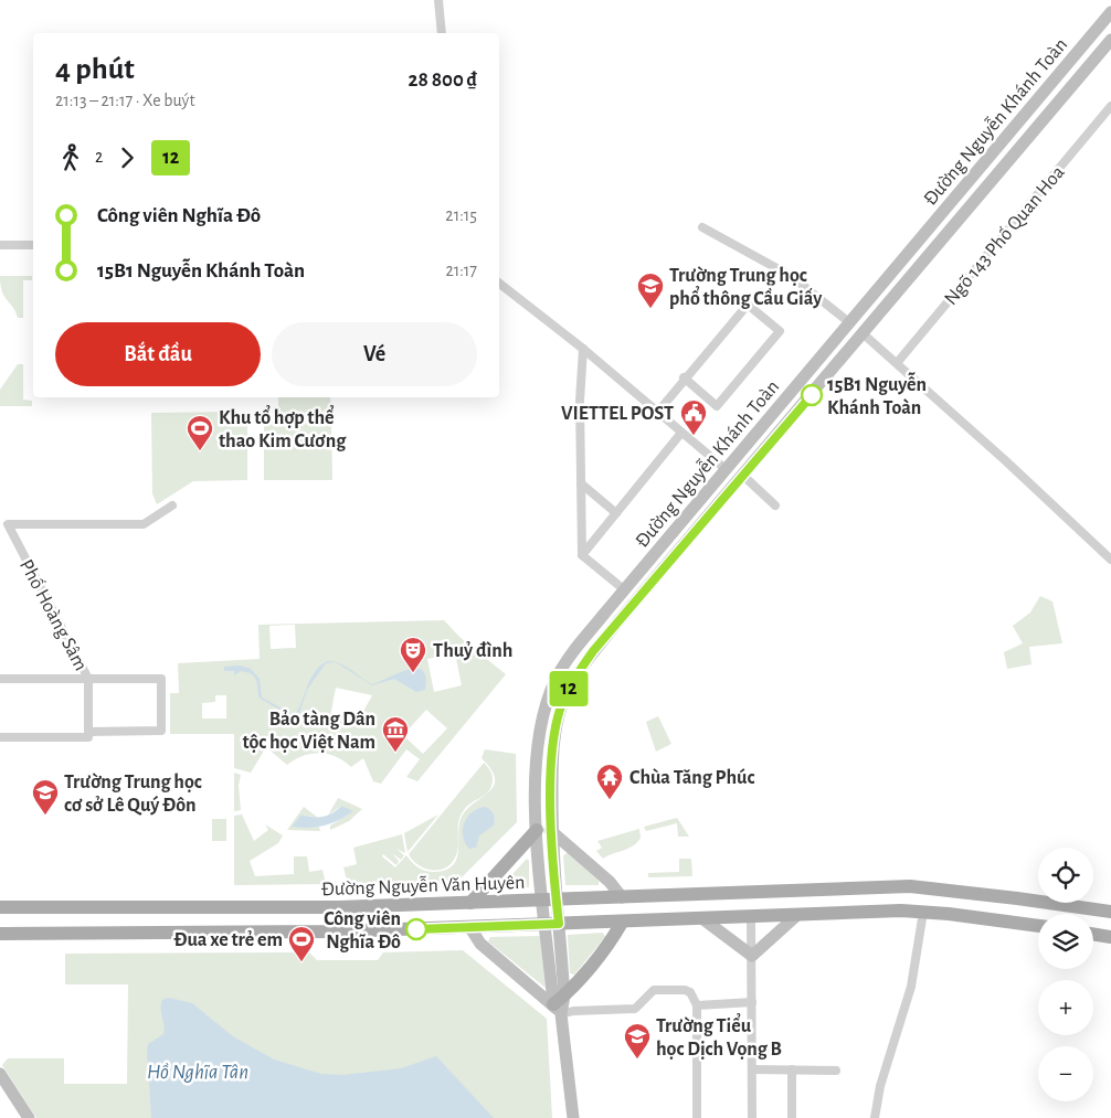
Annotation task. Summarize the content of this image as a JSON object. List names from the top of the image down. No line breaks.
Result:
{"streets":{"main road":["Đường Nguyễn Khánh Toàn","Đường Nguyễn Văn Huyên"],"street":["Ngõ 143 Phố Quan Hoa","Phố Hoàng Sâm"]},"crossings":[["Đường Nguyễn Khánh Toàn","Đường Nguyễn Văn Huyên"]],"water":["Hồ Nghĩa Tân"],"places":{"school or university":["Trường Trung học phổ thông Cầu Giấy","Trường Trung học cơ sở Lê Quý Đôn","Trường Tiểu học Dịch Vọng B"],"other":["15B1 Nguyễn Khánh Toàn","Công viên Nghĩa Đô"],"public building":["VIETTEL POST"],"sports":["Khu tổ hợp thể thao Kim Cương","Đua xe trẻ em"],"theatre":["Thuỷ đình"],"museum":["Bảo tàng Dân tộc học Việt Nam"],"temple":["Chùa Tăng Phúc"]},"lines":["bus line 12"],"page":{"on_map":"12","heading":["4 phút","21:13 – 21:17 · Xe buýt","28 800 ₫"],"legs":["2","12"],"list":[{"name":"Công viên Nghĩa Đô","value":"21:15"},{"name":"15B1 Nguyễn Khánh Toàn","value":"21:17"}],"buttons":["Bắt đầu","Vé"],"map_buttons":["+","−"]}}
